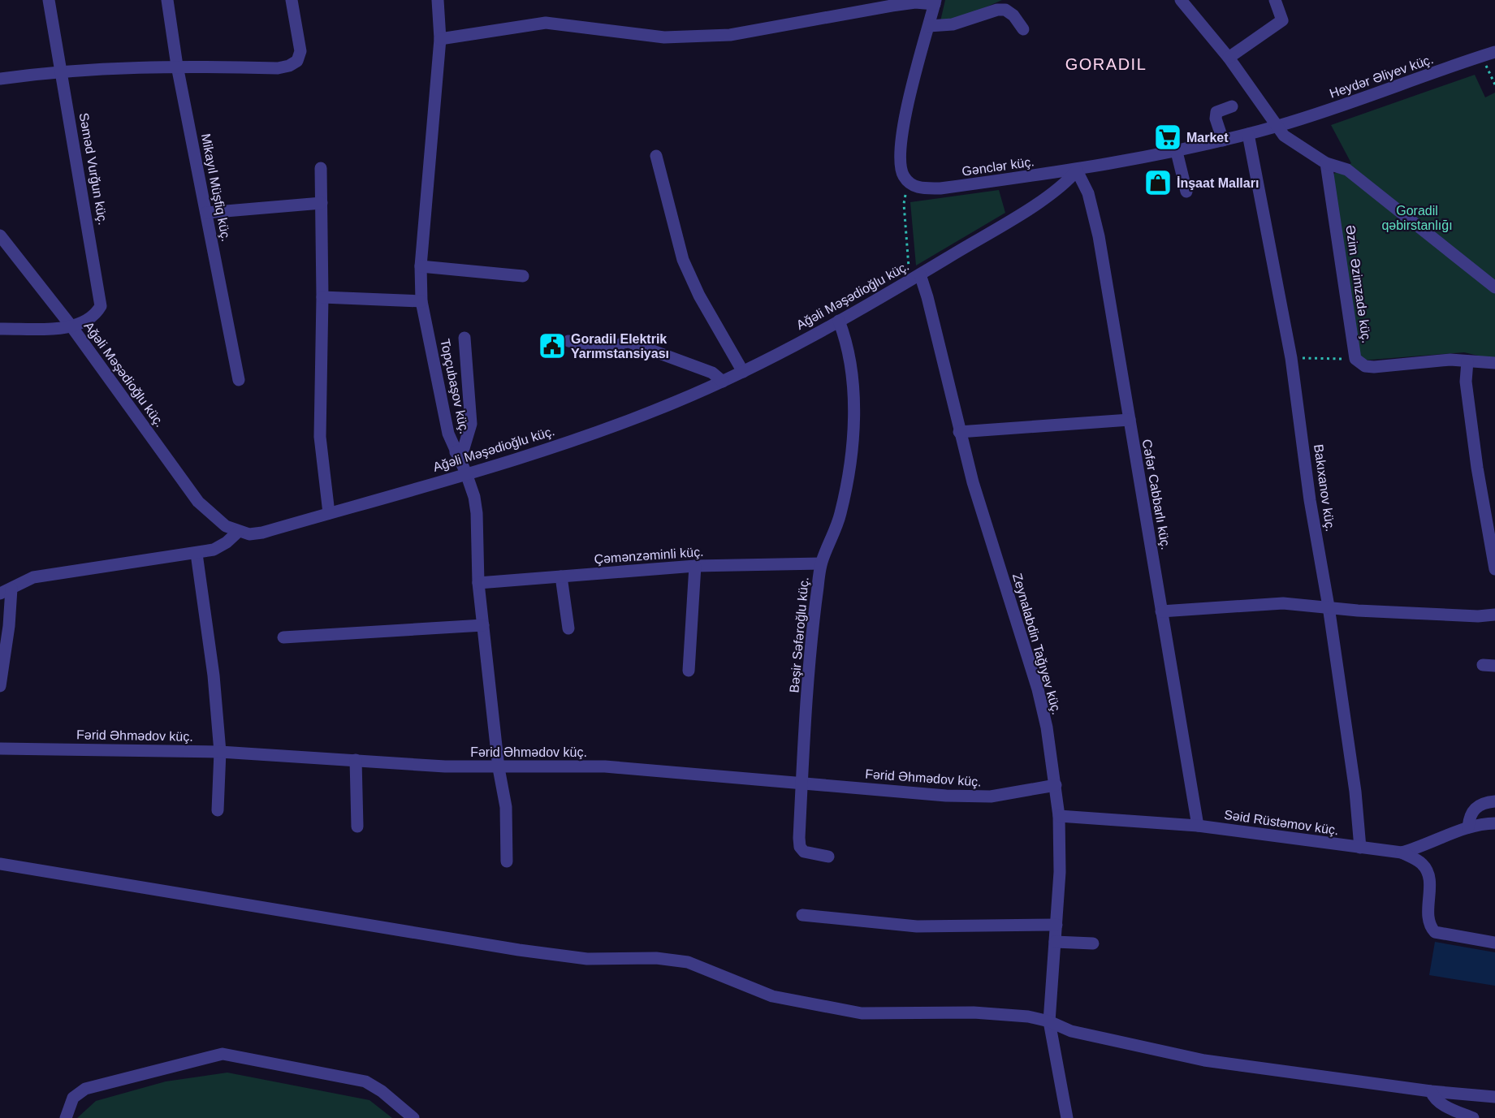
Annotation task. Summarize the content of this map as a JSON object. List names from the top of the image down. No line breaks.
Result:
{"streets":{"street":["Heydər Əliyev küç.","Gənclər küç.","Səməd Vurğun küç.","Mikayıl Müşfiq küç.","Əzim Əzimzadə küç.","Ağəli Məşədioğlu küç.","Topçubaşov küç.","Bakıxanov küç.","Cəfər Cabbarlı küç.","Çəmənzəminli küç.","Bəşir Səfəroğlu küç.","Zeynalabdin Tağıyev küç.","Fərid Əhmədov küç.","Səid Rüstəmov küç."]},"crossings":[["Heydər Əliyev küç.","Gənclər küç."],["Gənclər küç.","Ağəli Məşədioğlu küç."],["Gənclər küç.","Bakıxanov küç."],["Gənclər küç.","Cəfər Cabbarlı küç."],["Səməd Vurğun küç.","Ağəli Məşədioğlu küç."],["Ağəli Məşədioğlu küç.","Topçubaşov küç."],["Ağəli Məşədioğlu küç.","Cəfər Cabbarlı küç."],["Ağəli Məşədioğlu küç.","Bəşir Səfəroğlu küç."],["Ağəli Məşədioğlu küç.","Zeynalabdin Tağıyev küç."],["Topçubaşov küç.","Çəmənzəminli küç."],["Topçubaşov küç.","Fərid Əhmədov küç."],["Bakıxanov küç.","Səid Rüstəmov küç."],["Cəfər Cabbarlı küç.","Səid Rüstəmov küç."],["Çəmənzəminli küç.","Bəşir Səfəroğlu küç."],["Bəşir Səfəroğlu küç.","Fərid Əhmədov küç."],["Zeynalabdin Tağıyev küç.","Fərid Əhmədov küç."],["Zeynalabdin Tağıyev küç.","Səid Rüstəmov küç."]],"districts":["GORADIL"],"parks":["Goradil qəbirstanlığı"],"places":{"supermarket":["Market"],"shop":["İnşaat Malları"],"public building":["Goradil Elektrik Yarımstansiyası"]}}
